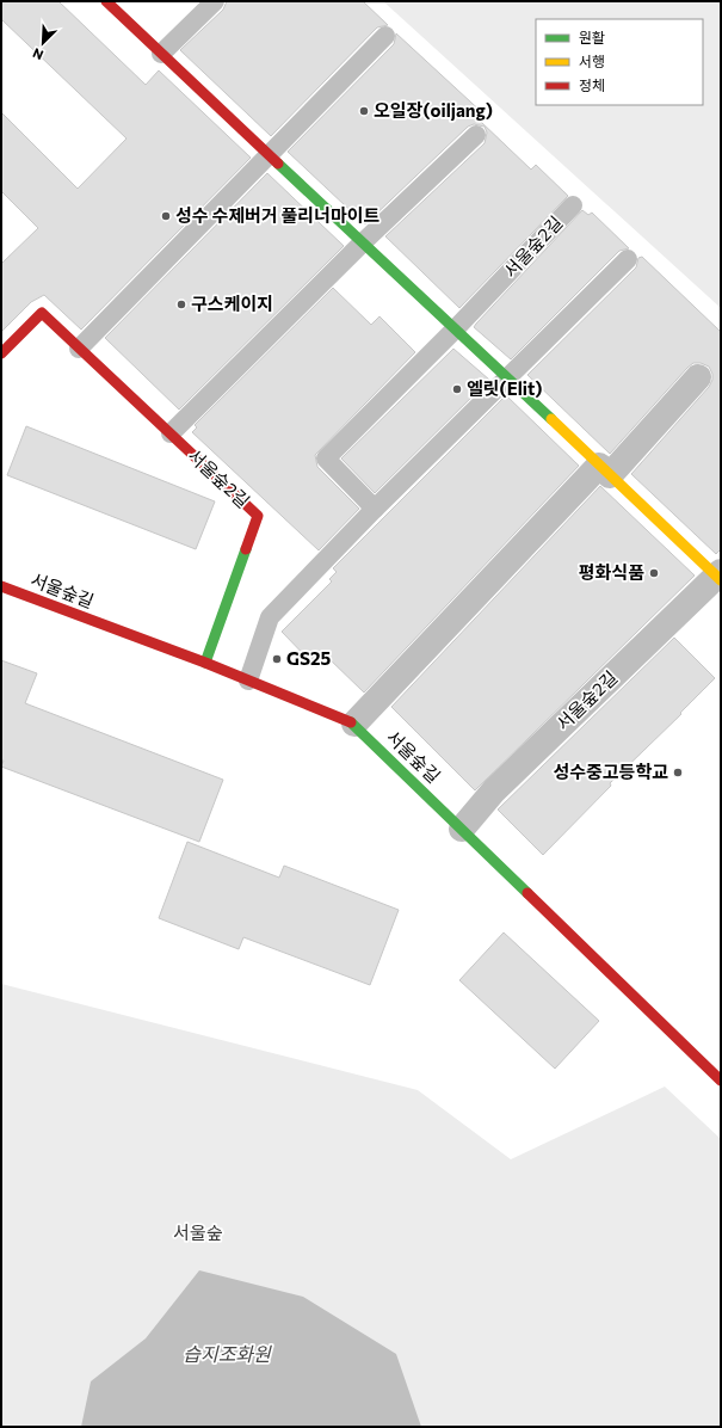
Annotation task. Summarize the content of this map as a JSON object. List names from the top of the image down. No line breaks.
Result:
{"streets":{"street":["서울숲2길","서울숲길"]},"crossings":[["서울숲2길","서울숲길"]],"water":["습지조화원"],"parks":["서울숲"],"places":["오일장(oiljang)","성수 수제버거 풀리너마이트","구스케이지","엘릿(Elit)","평화식품","GS25","성수중고등학교"],"legend":["원활","서행","정체"],"north":"bottom left"}
